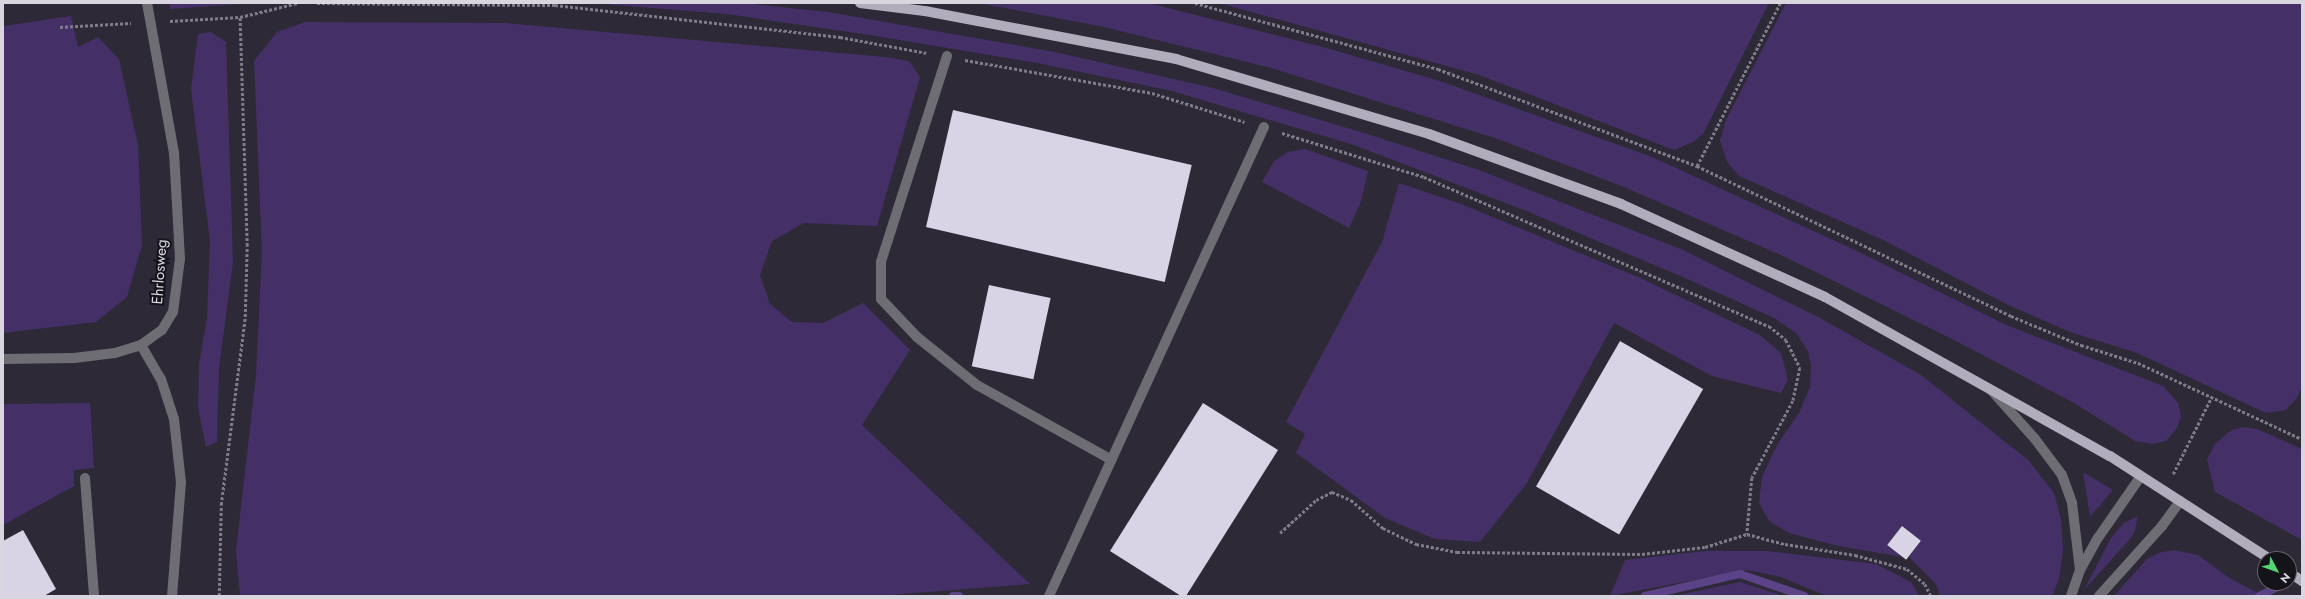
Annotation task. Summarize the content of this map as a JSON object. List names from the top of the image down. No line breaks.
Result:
{"streets":{"street":["Ehrlosweg"]},"north":"bottom right"}
